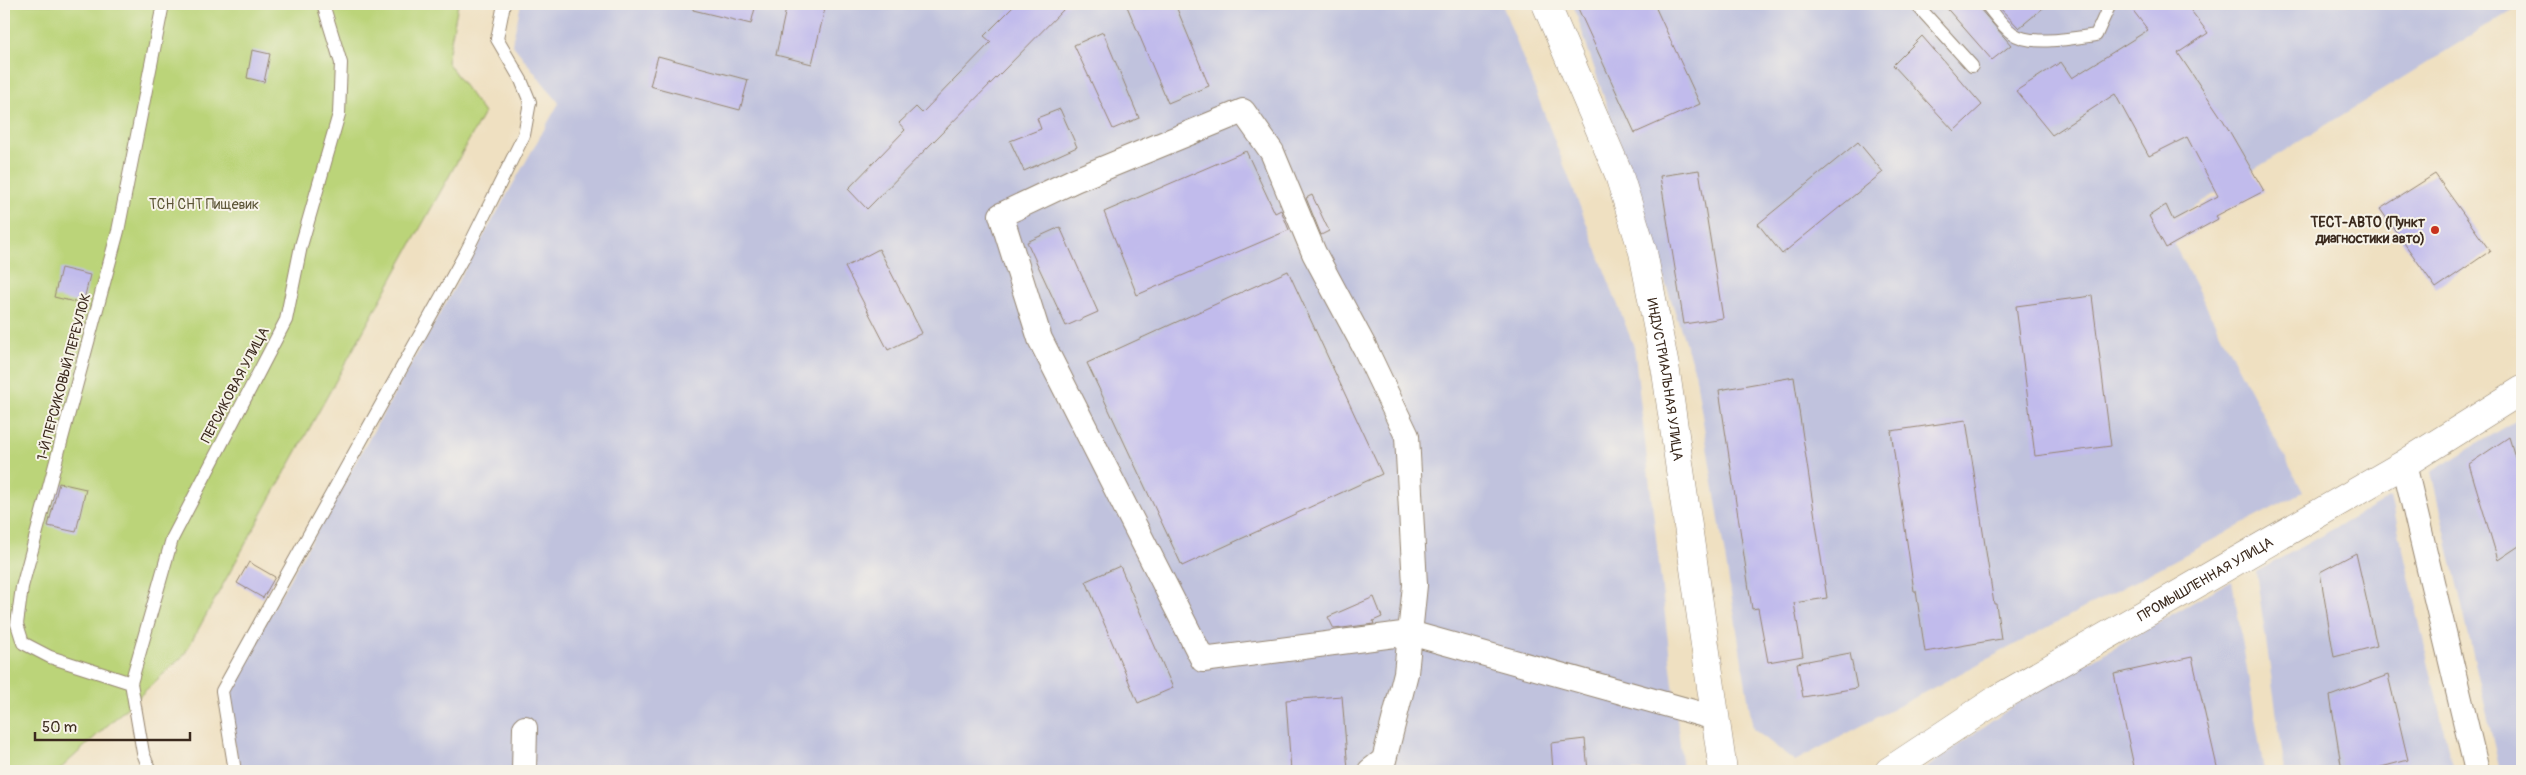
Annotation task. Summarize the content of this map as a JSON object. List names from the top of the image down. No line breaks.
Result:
{"streets":{"main road":["ИНДУСТРИАЛЬНАЯ УЛИЦА","ПРОМЫШЛЕННАЯ УЛИЦА"],"lane":["1-Й ПЕРСИКОВЫЙ ПЕРЕУЛОК","ПЕРСИКОВАЯ УЛИЦА"]},"crossings":[["1-Й ПЕРСИКОВЫЙ ПЕРЕУЛОК","ПЕРСИКОВАЯ УЛИЦА"]],"parks":["ТСН СНТ Пищевик"],"places":["ТЕСТ-АВТО (Пункт диагностики авто)"],"scale_bar":"50 m"}
